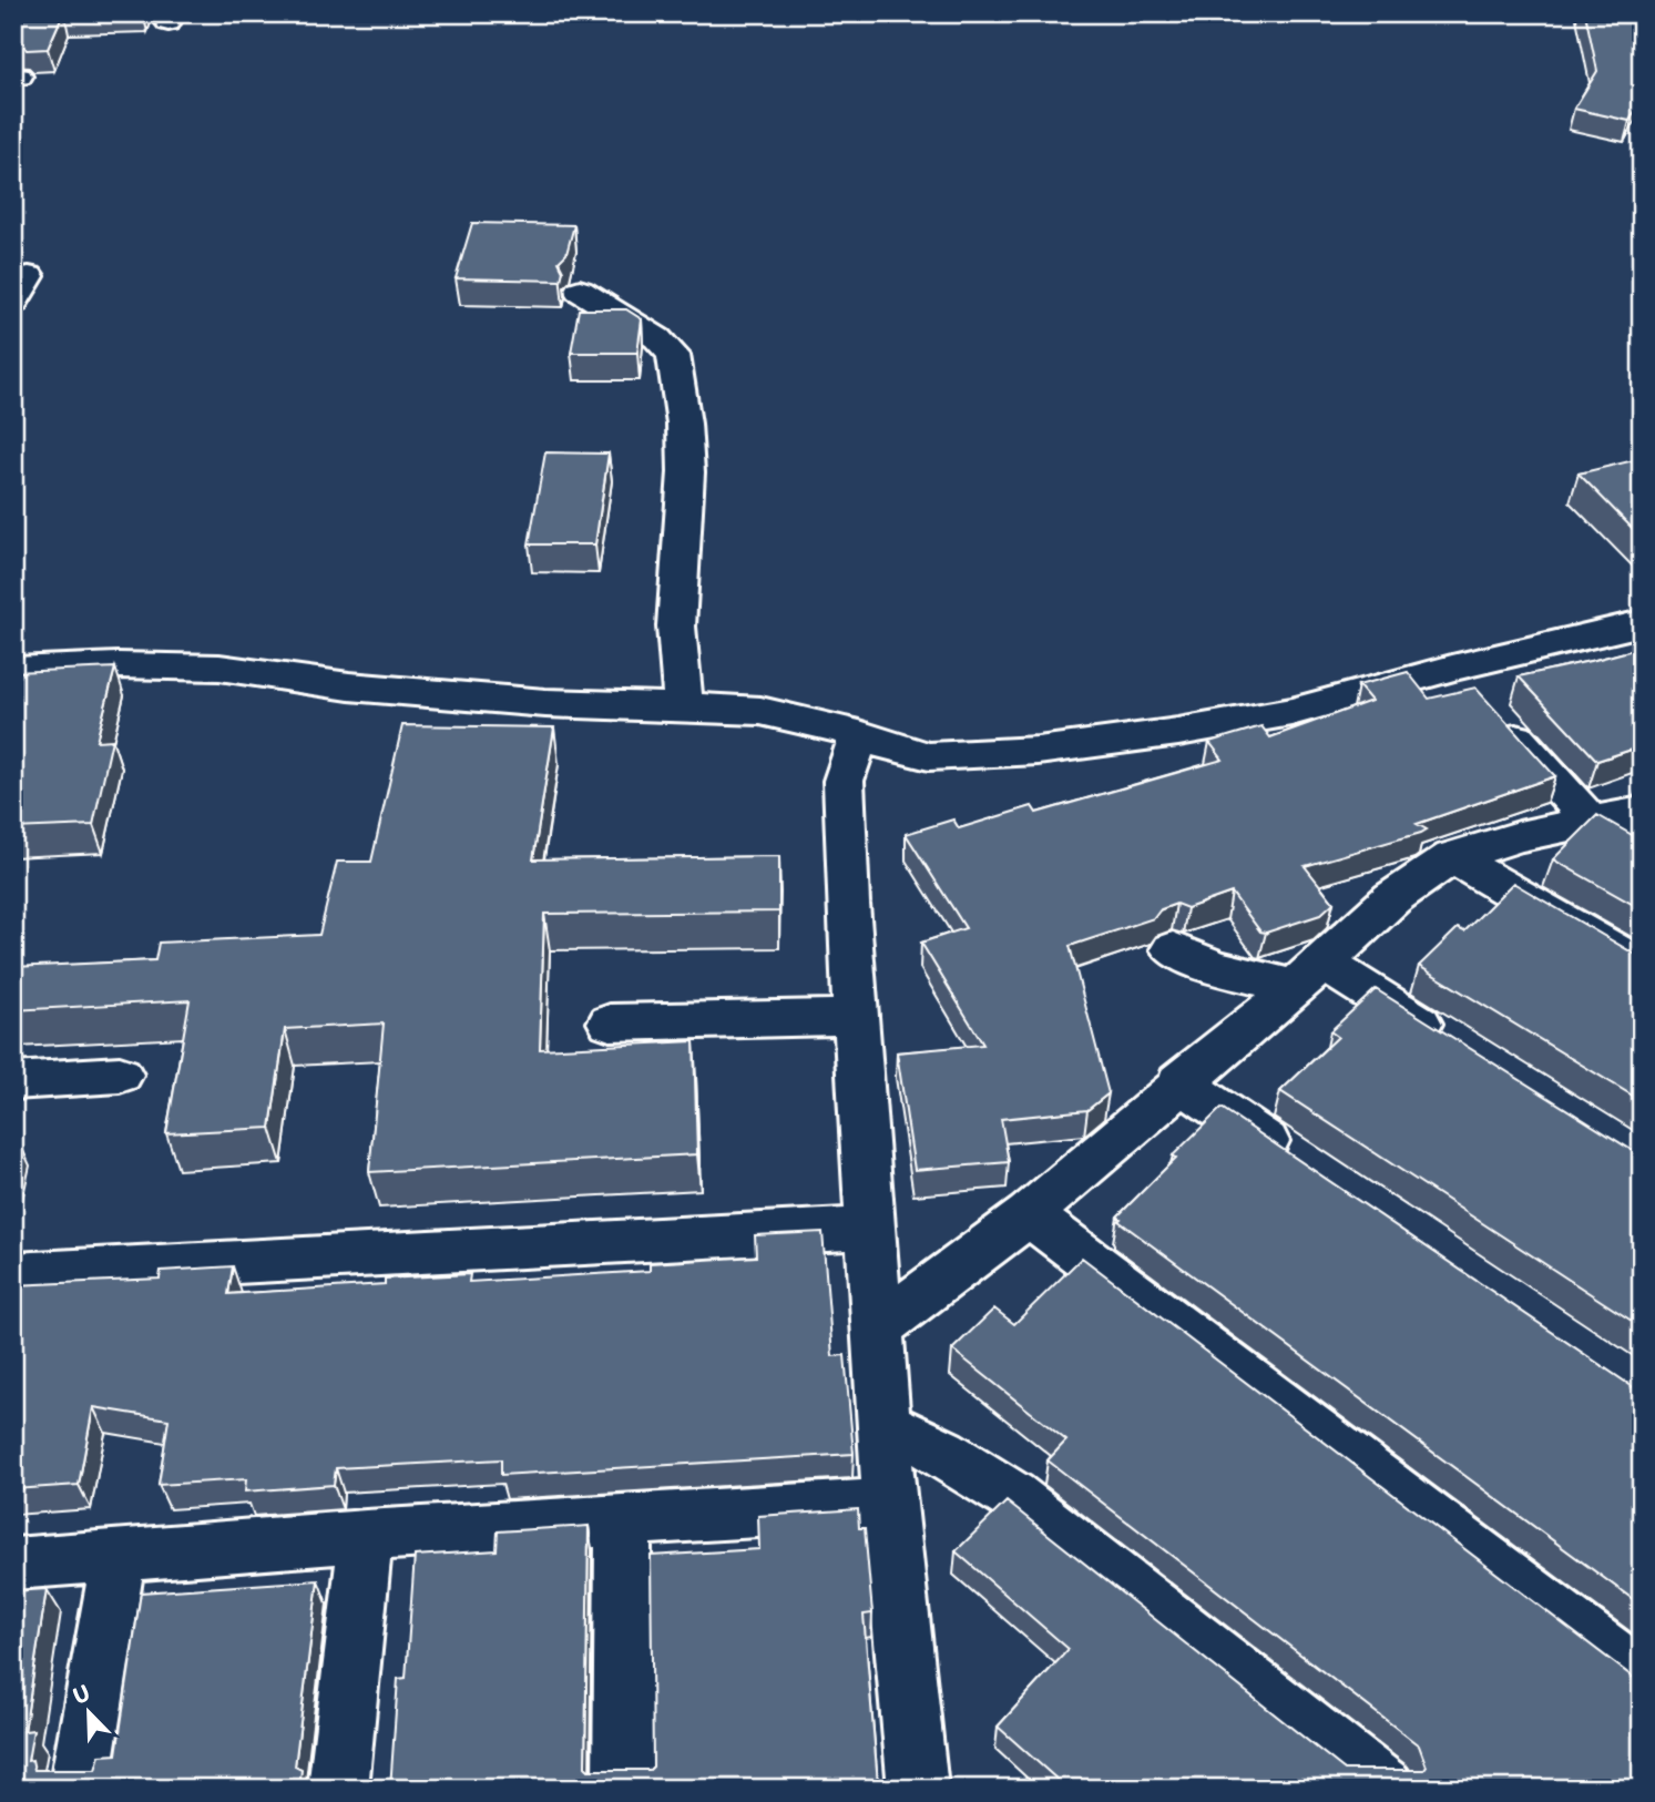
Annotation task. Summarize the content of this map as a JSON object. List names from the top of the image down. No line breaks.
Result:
{"north":"top left"}
